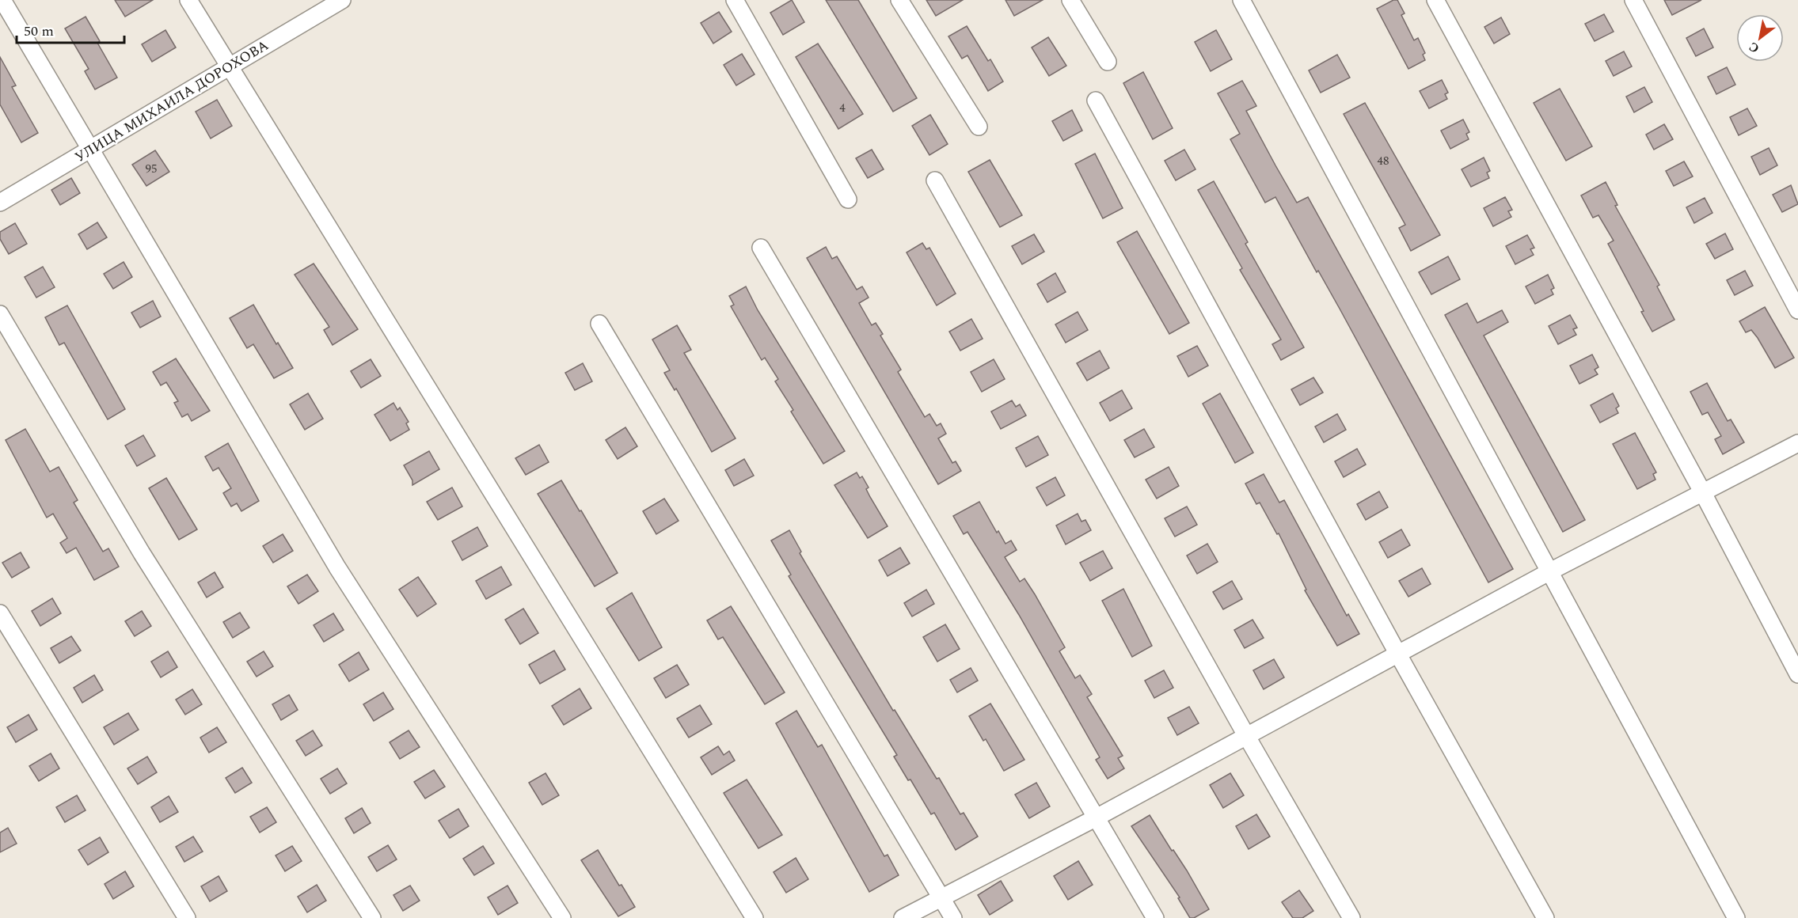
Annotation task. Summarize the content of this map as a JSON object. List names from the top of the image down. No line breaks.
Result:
{"streets":{"street":["УЛИЦА МИХАИЛА ДОРОХОВА"]},"house_numbers":["4","48","95"],"scale_bar":"50 m","north":"bottom left"}
